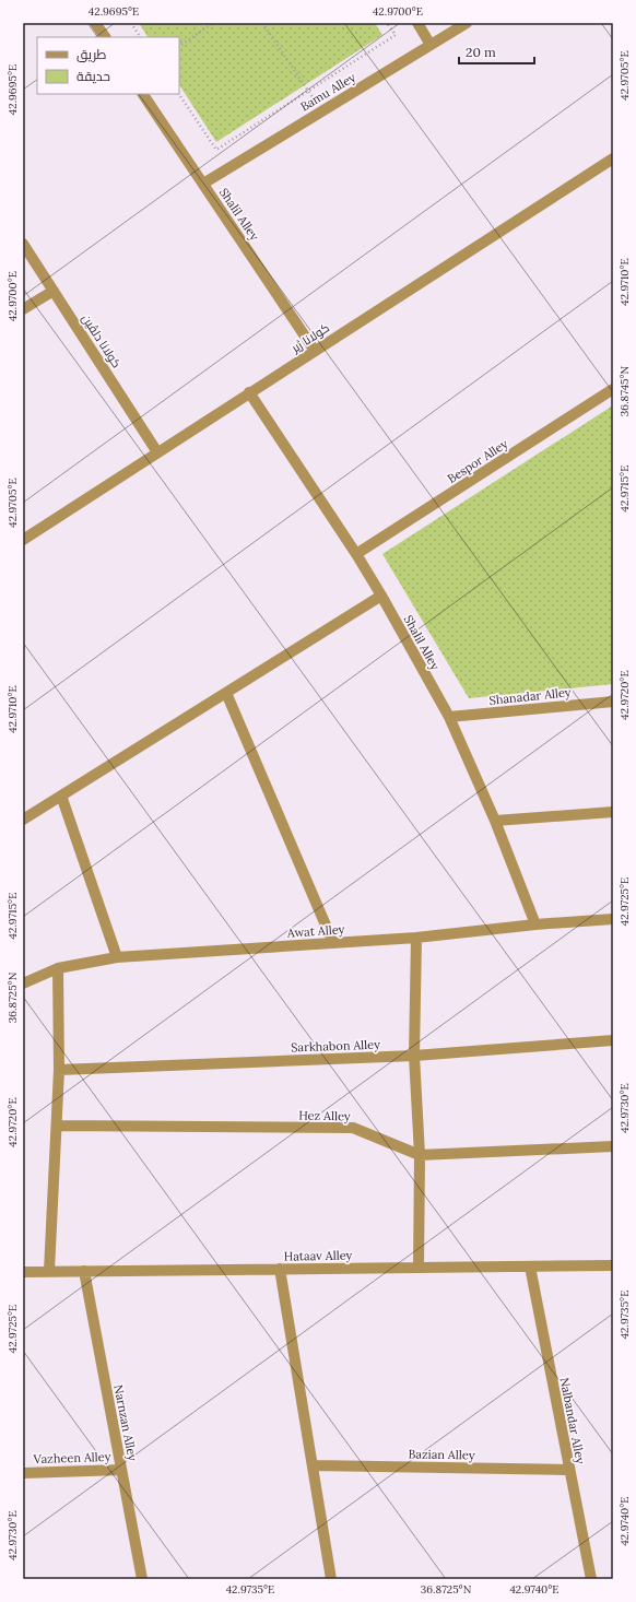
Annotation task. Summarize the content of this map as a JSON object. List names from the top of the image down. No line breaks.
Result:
{"streets":{"street":["Bamu Alley","Shalil Alley","کولانا ژیر","کولانا دلڤین","Bespor Alley","Shanadar Alley","Awat Alley","Sarkhabon Alley","Hez Alley","Hataav Alley","Nalbandar Alley","Narnzan Alley","Bazian Alley","Vazheen Alley"]},"crossings":[["Bamu Alley","Shalil Alley"],["Shalil Alley","کولانا ژیر"],["Shalil Alley","Bespor Alley"],["Shalil Alley","Shanadar Alley"],["Shalil Alley","Awat Alley"],["کولانا ژیر","کولانا دلڤین"],["Hataav Alley","Nalbandar Alley"],["Hataav Alley","Narnzan Alley"],["Nalbandar Alley","Bazian Alley"],["Narnzan Alley","Vazheen Alley"]],"legend":["طريق","حديقة"],"scale_bar":"20 m","coordinates":["42.9695°E","42.9700°E","42.9705°E","42.9710°E","36.8745°N","42.9715°E","42.9720°E","42.9725°E","36.8725°N","42.9730°E","42.9735°E","42.9740°E"]}
